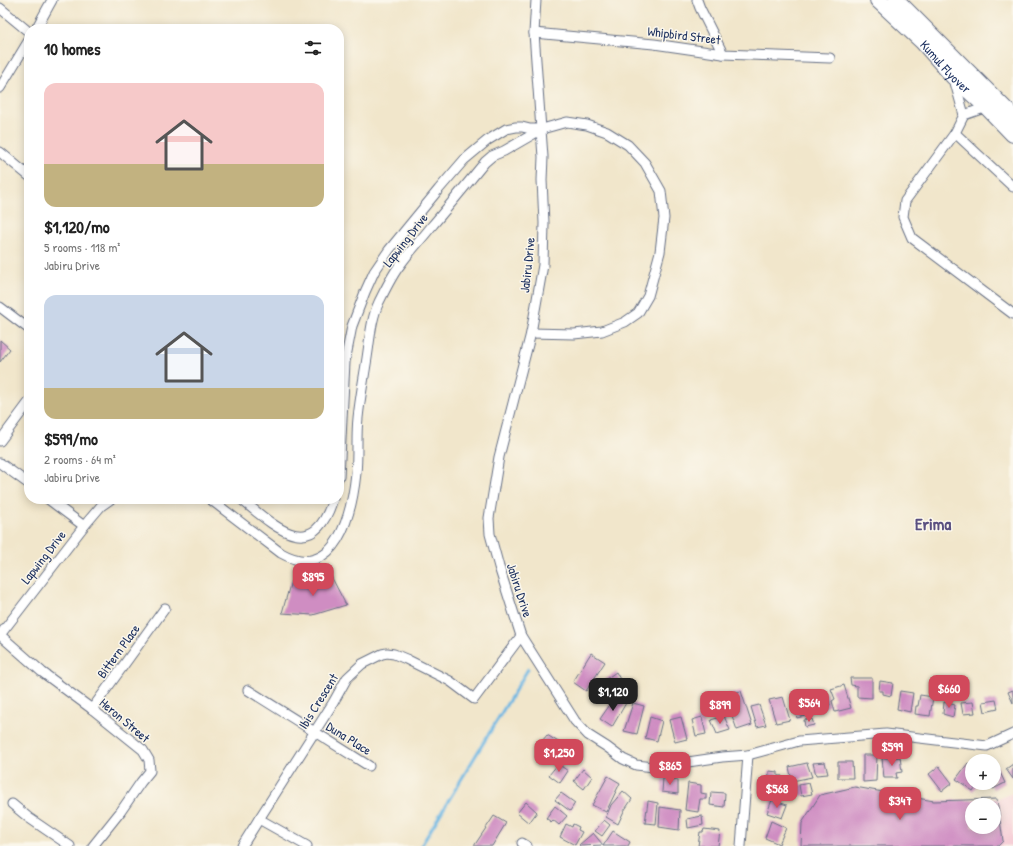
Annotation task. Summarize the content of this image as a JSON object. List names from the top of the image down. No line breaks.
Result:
{"streets":{"highway":["Kumul Flyover"],"street":["Whipbird Street","Lapwing Drive","Jabiru Drive","Bittern Place","Ibis Crescent","Heron Street","Duna Place"]},"crossings":[["Whipbird Street","Jabiru Drive"],["Lapwing Drive","Jabiru Drive"],["Lapwing Drive","Heron Street"],["Jabiru Drive","Ibis Crescent"],["Bittern Place","Heron Street"],["Ibis Crescent","Duna Place"]],"districts":["Erima"],"page":{"heading":"10 homes","list":[{"name":"$1,120/mo","note":"5 rooms · 118 m² · Jabiru Drive"},{"name":"$599/mo","note":"2 rooms · 64 m² · Jabiru Drive"}],"price":["$895","$660","$1,120","$564","$899","$599","$1,250","$865","$568","$347"],"map_buttons":["+","−"]}}
